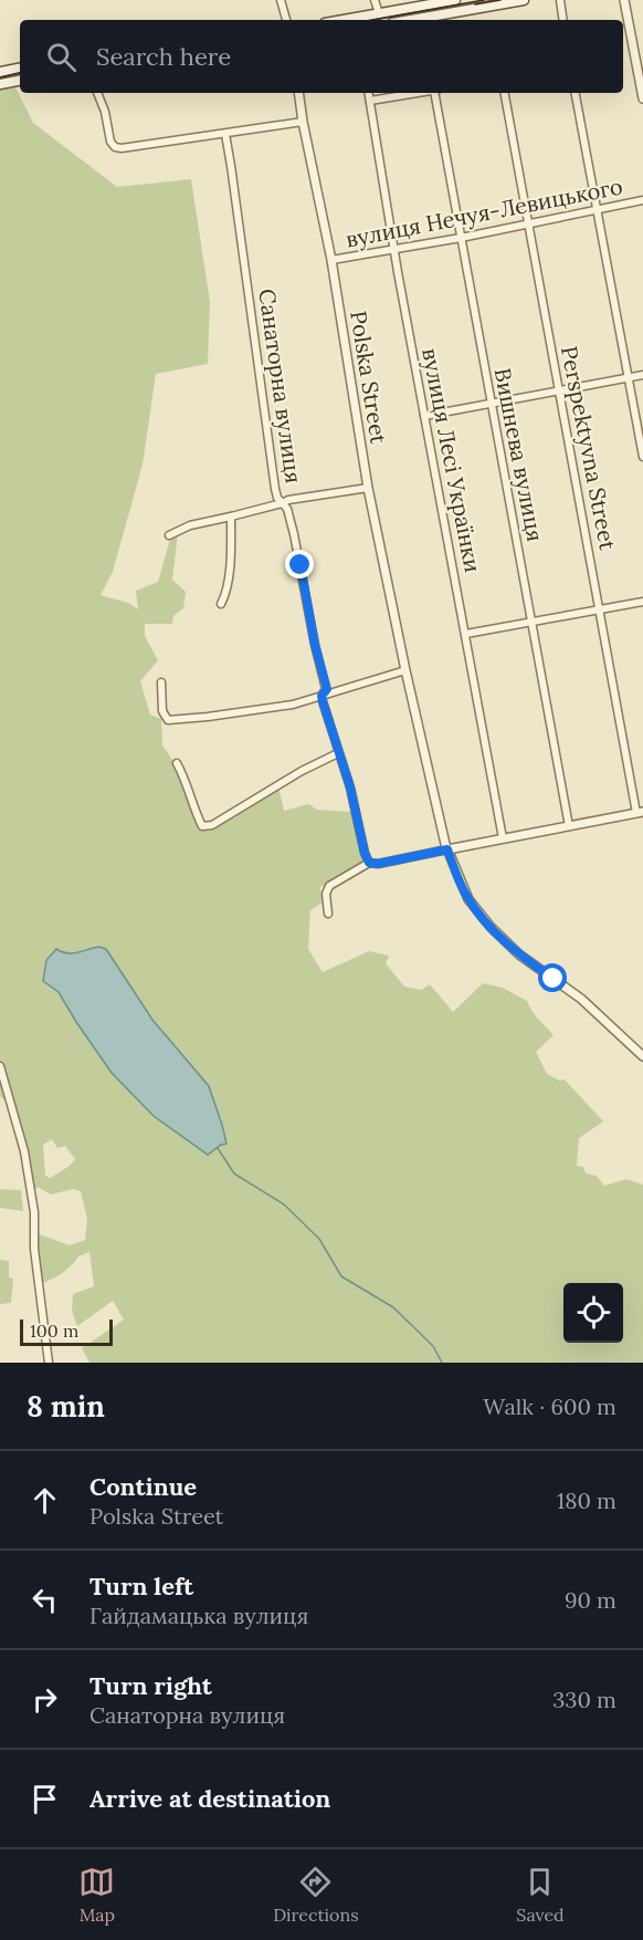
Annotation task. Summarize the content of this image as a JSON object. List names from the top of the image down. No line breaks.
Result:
{"streets":{"street":["вулиця Нечуя-Левицького","Polska Street","Санаторна вулиця","Perspektyvna Street","Вишнева вулиця","вулиця Лесі Українки"]},"crossings":[["вулиця Нечуя-Левицького","Polska Street"],["вулиця Нечуя-Левицького","Perspektyvna Street"],["вулиця Нечуя-Левицького","Вишнева вулиця"],["вулиця Нечуя-Левицького","вулиця Лесі Українки"]],"scale_bar":"100 m","page":{"search":"Search here","scale":"100 m","heading":["8 min","Walk · 600 m"],"list":[["Continue","Polska Street","180 m"],["Turn left","Гайдамацька вулиця","90 m"],["Turn right","Санаторна вулиця","330 m"],"Arrive at destination"],"nav":["Map","Directions","Saved"]}}
